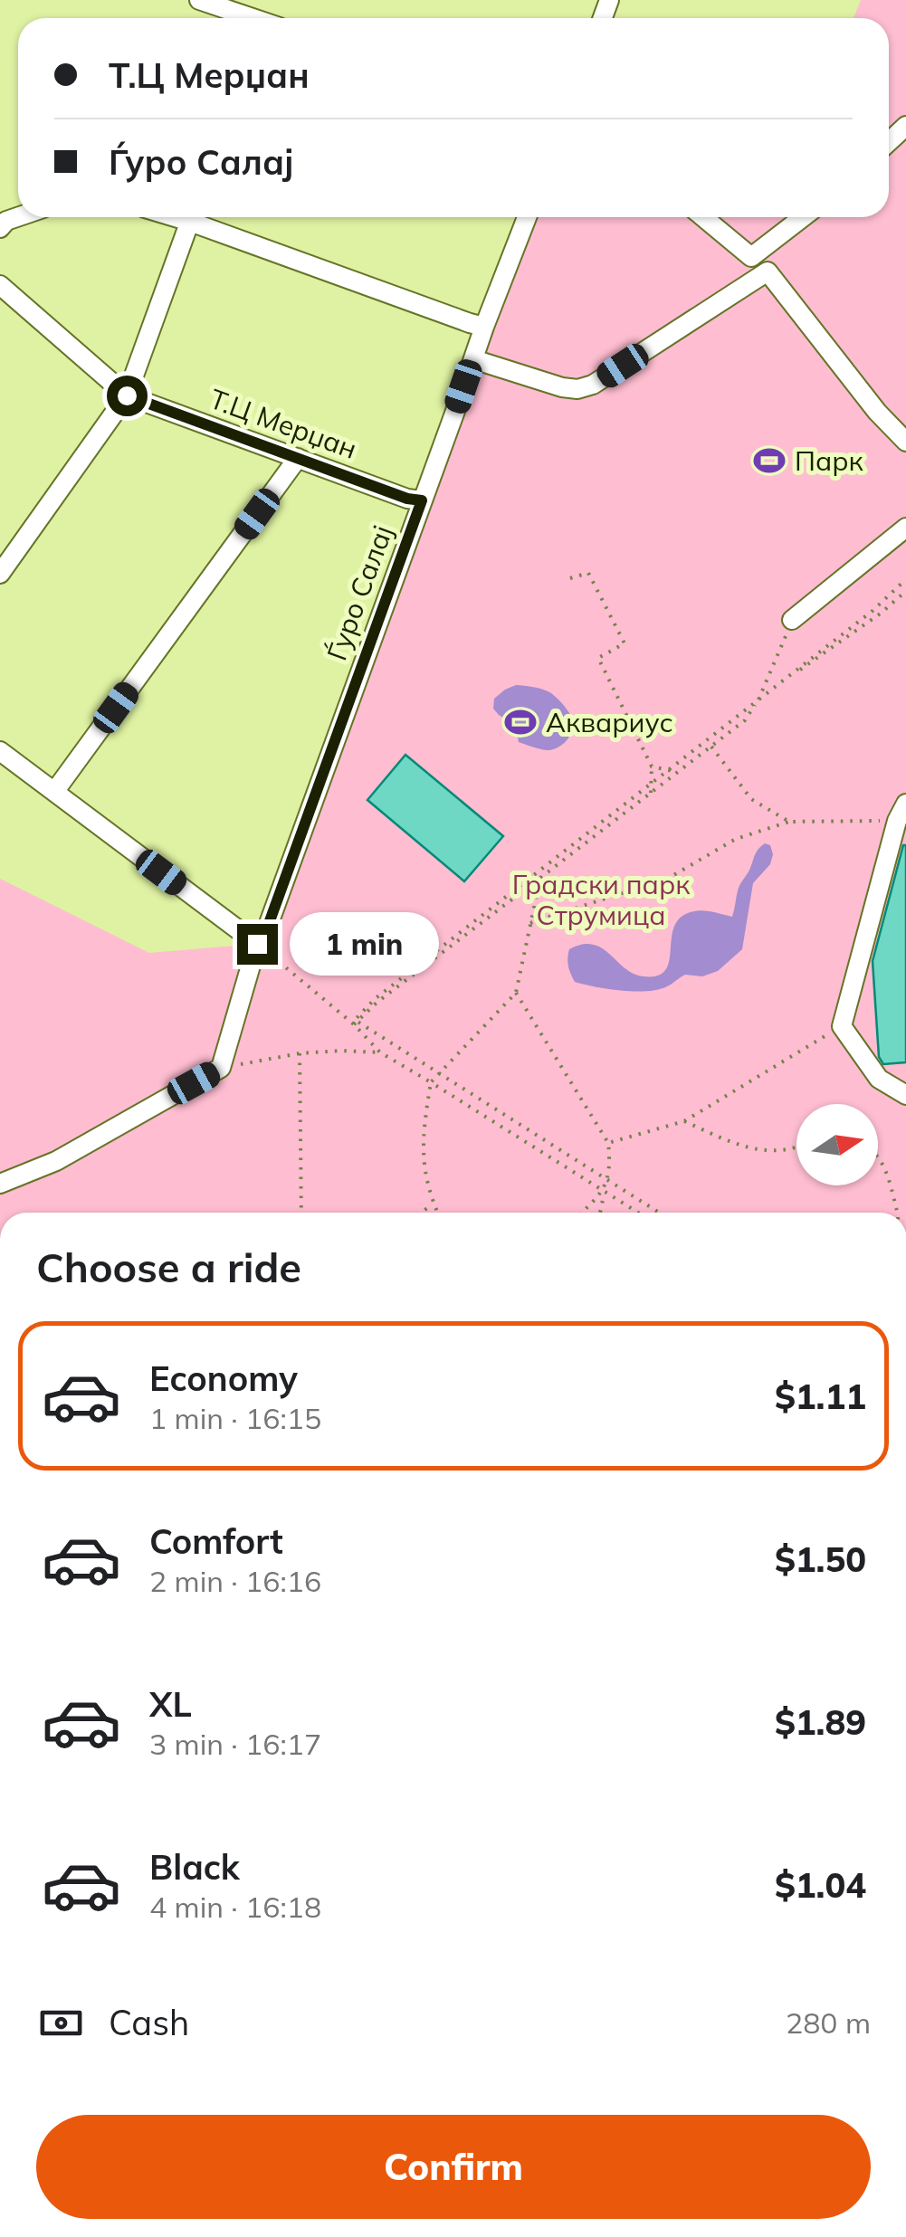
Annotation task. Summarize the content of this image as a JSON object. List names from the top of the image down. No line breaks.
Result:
{"streets":{"street":["Т.Ц Мерџан","Ѓуро Салај"]},"crossings":[["Т.Ц Мерџан","Ѓуро Салај"]],"parks":["Градски парк Струмица"],"places":{"sports":["Парк","Аквариус"]},"north":"right","page":{"banner":["Т.Ц Мерџан","Ѓуро Салај"],"bubble":"1 min","heading":"Choose a ride","list":[{"name":"Economy","note":"1 min · 16:15","value":"$1.11"},{"name":"Comfort","note":"2 min · 16:16","value":"$1.50"},{"name":"XL","note":"3 min · 16:17","value":"$1.89"},{"name":"Black","note":"4 min · 16:18","value":"$1.04"}],"pay":["Cash","280 m"],"buttons":"Confirm"}}
